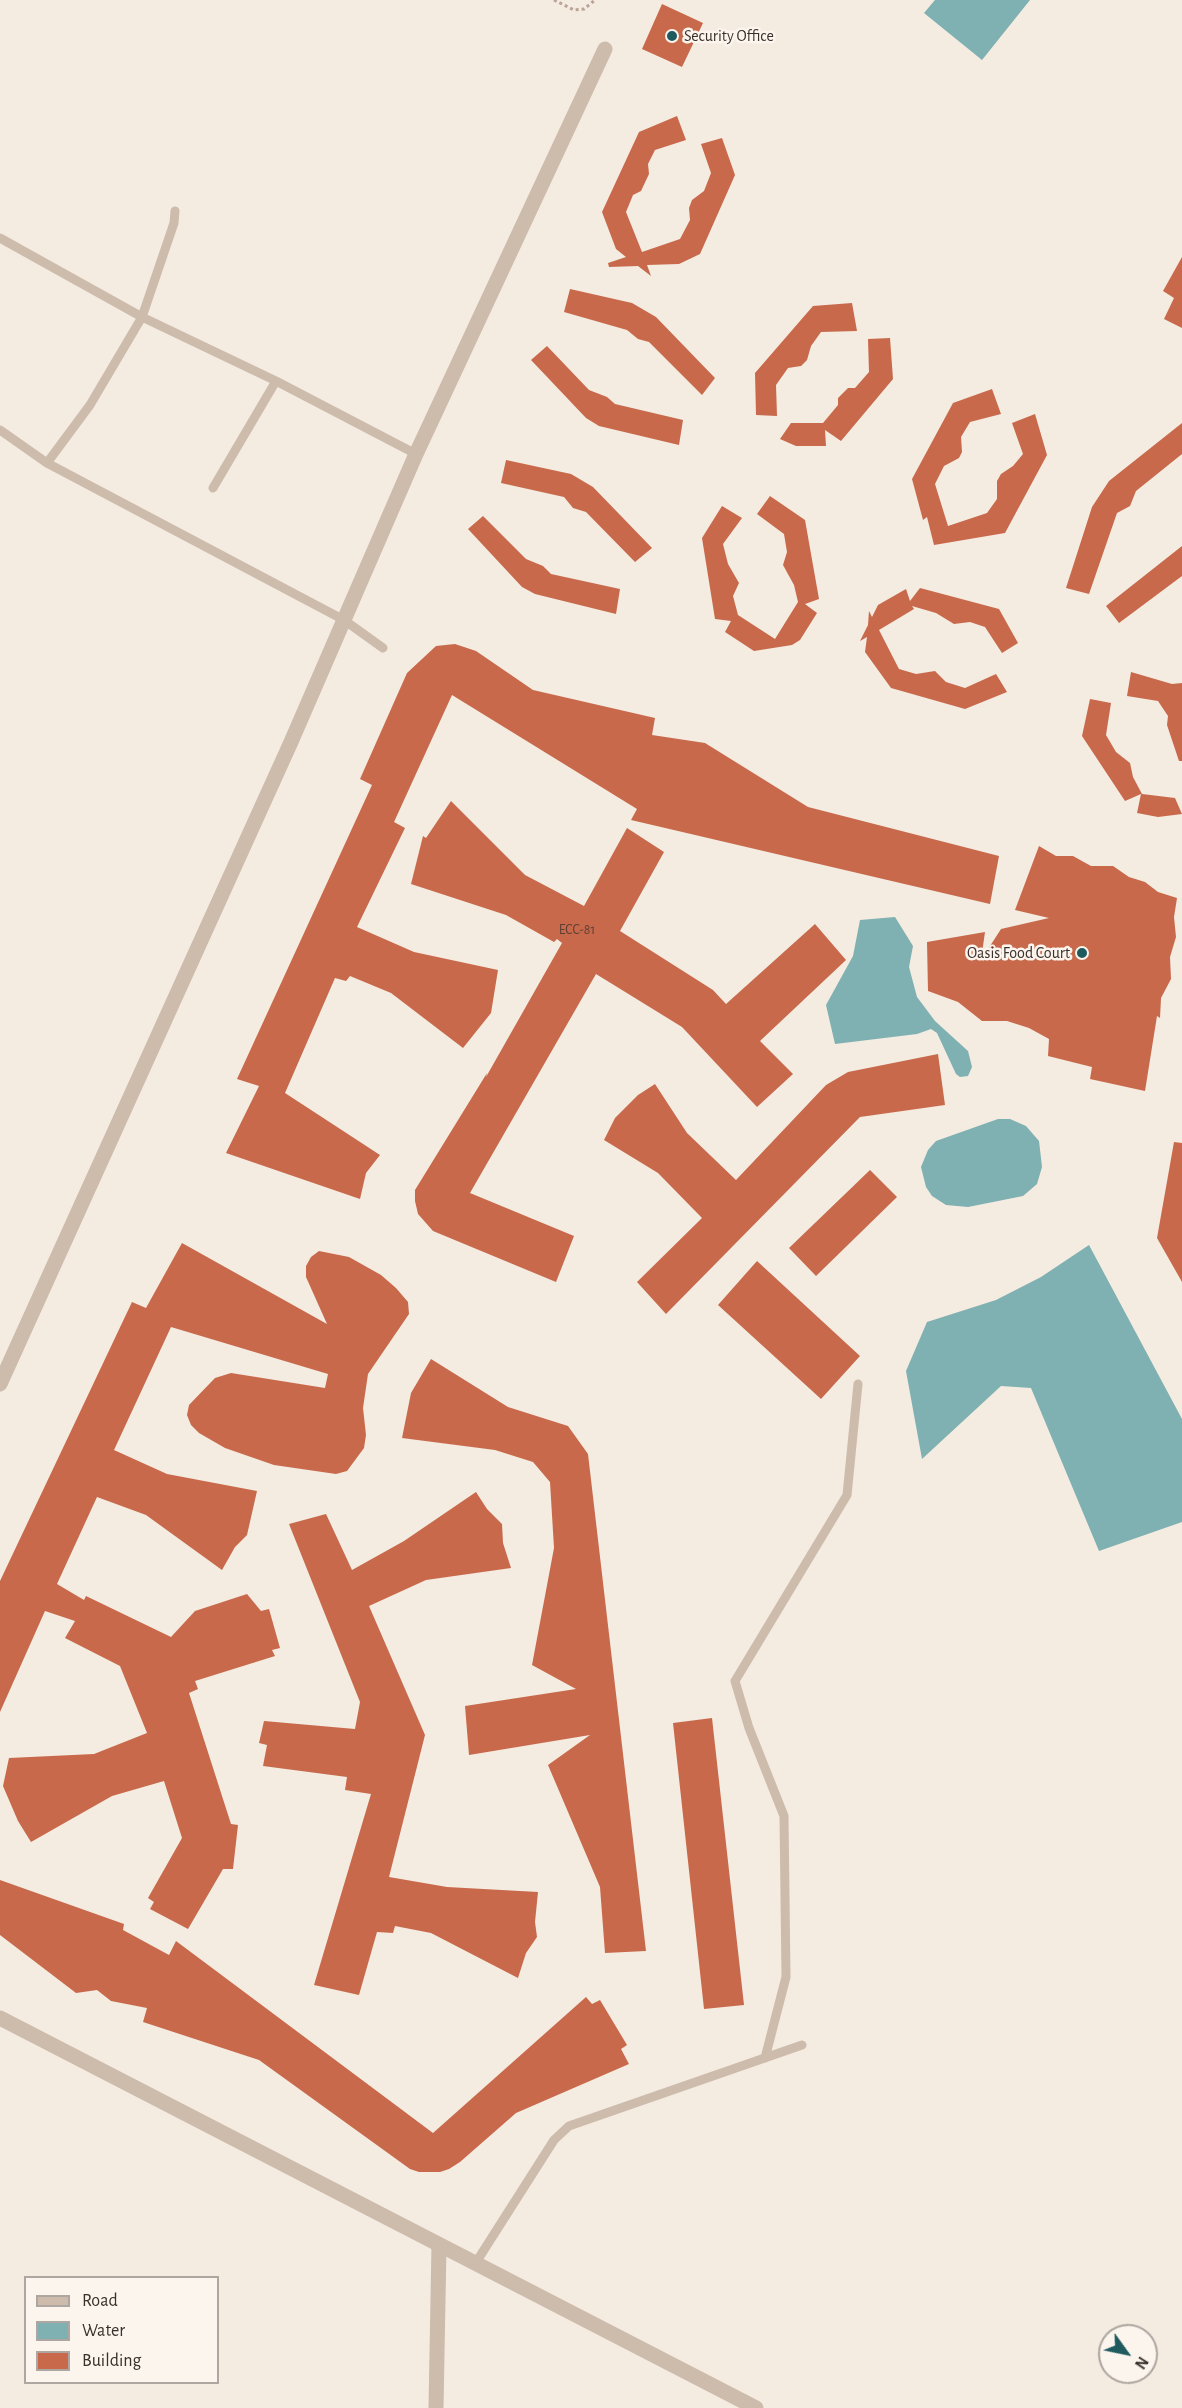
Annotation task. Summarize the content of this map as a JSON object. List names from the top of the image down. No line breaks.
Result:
{"places":["Security Office","Oasis Food Court"],"house_numbers":["ECC-81"],"legend":["Road","Water","Building"],"north":"bottom right"}
